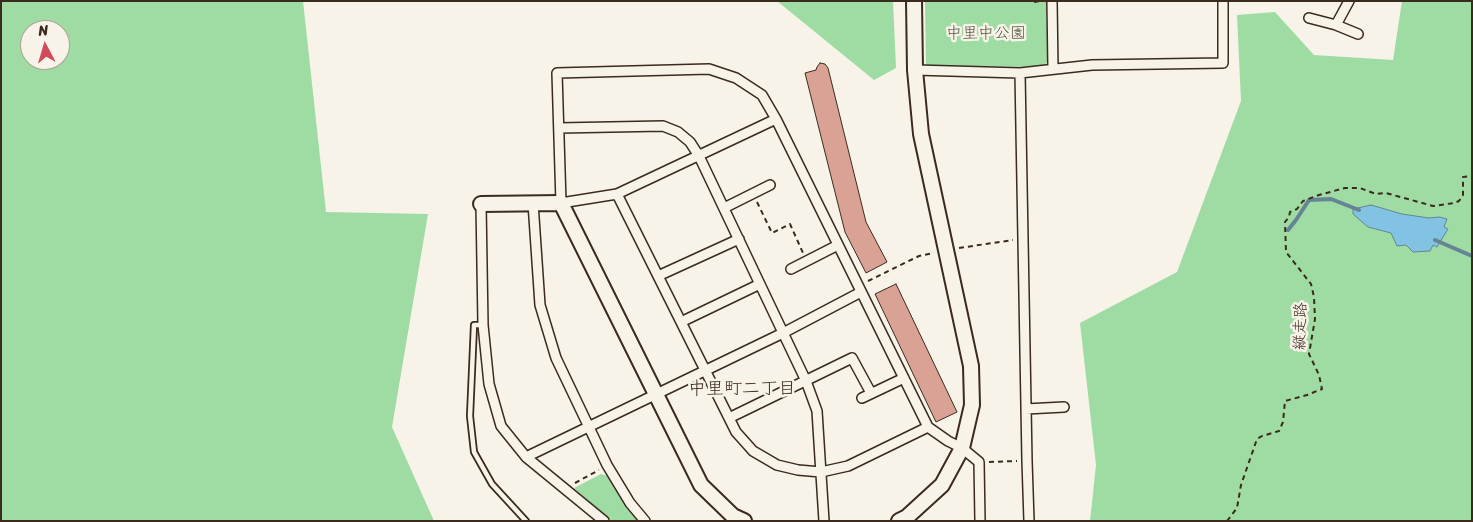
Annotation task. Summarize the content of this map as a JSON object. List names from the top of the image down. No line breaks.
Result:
{"streets":{"path":["縦走路"]},"districts":["中里町二丁目"],"parks":["中里中公園"],"north":"top"}
